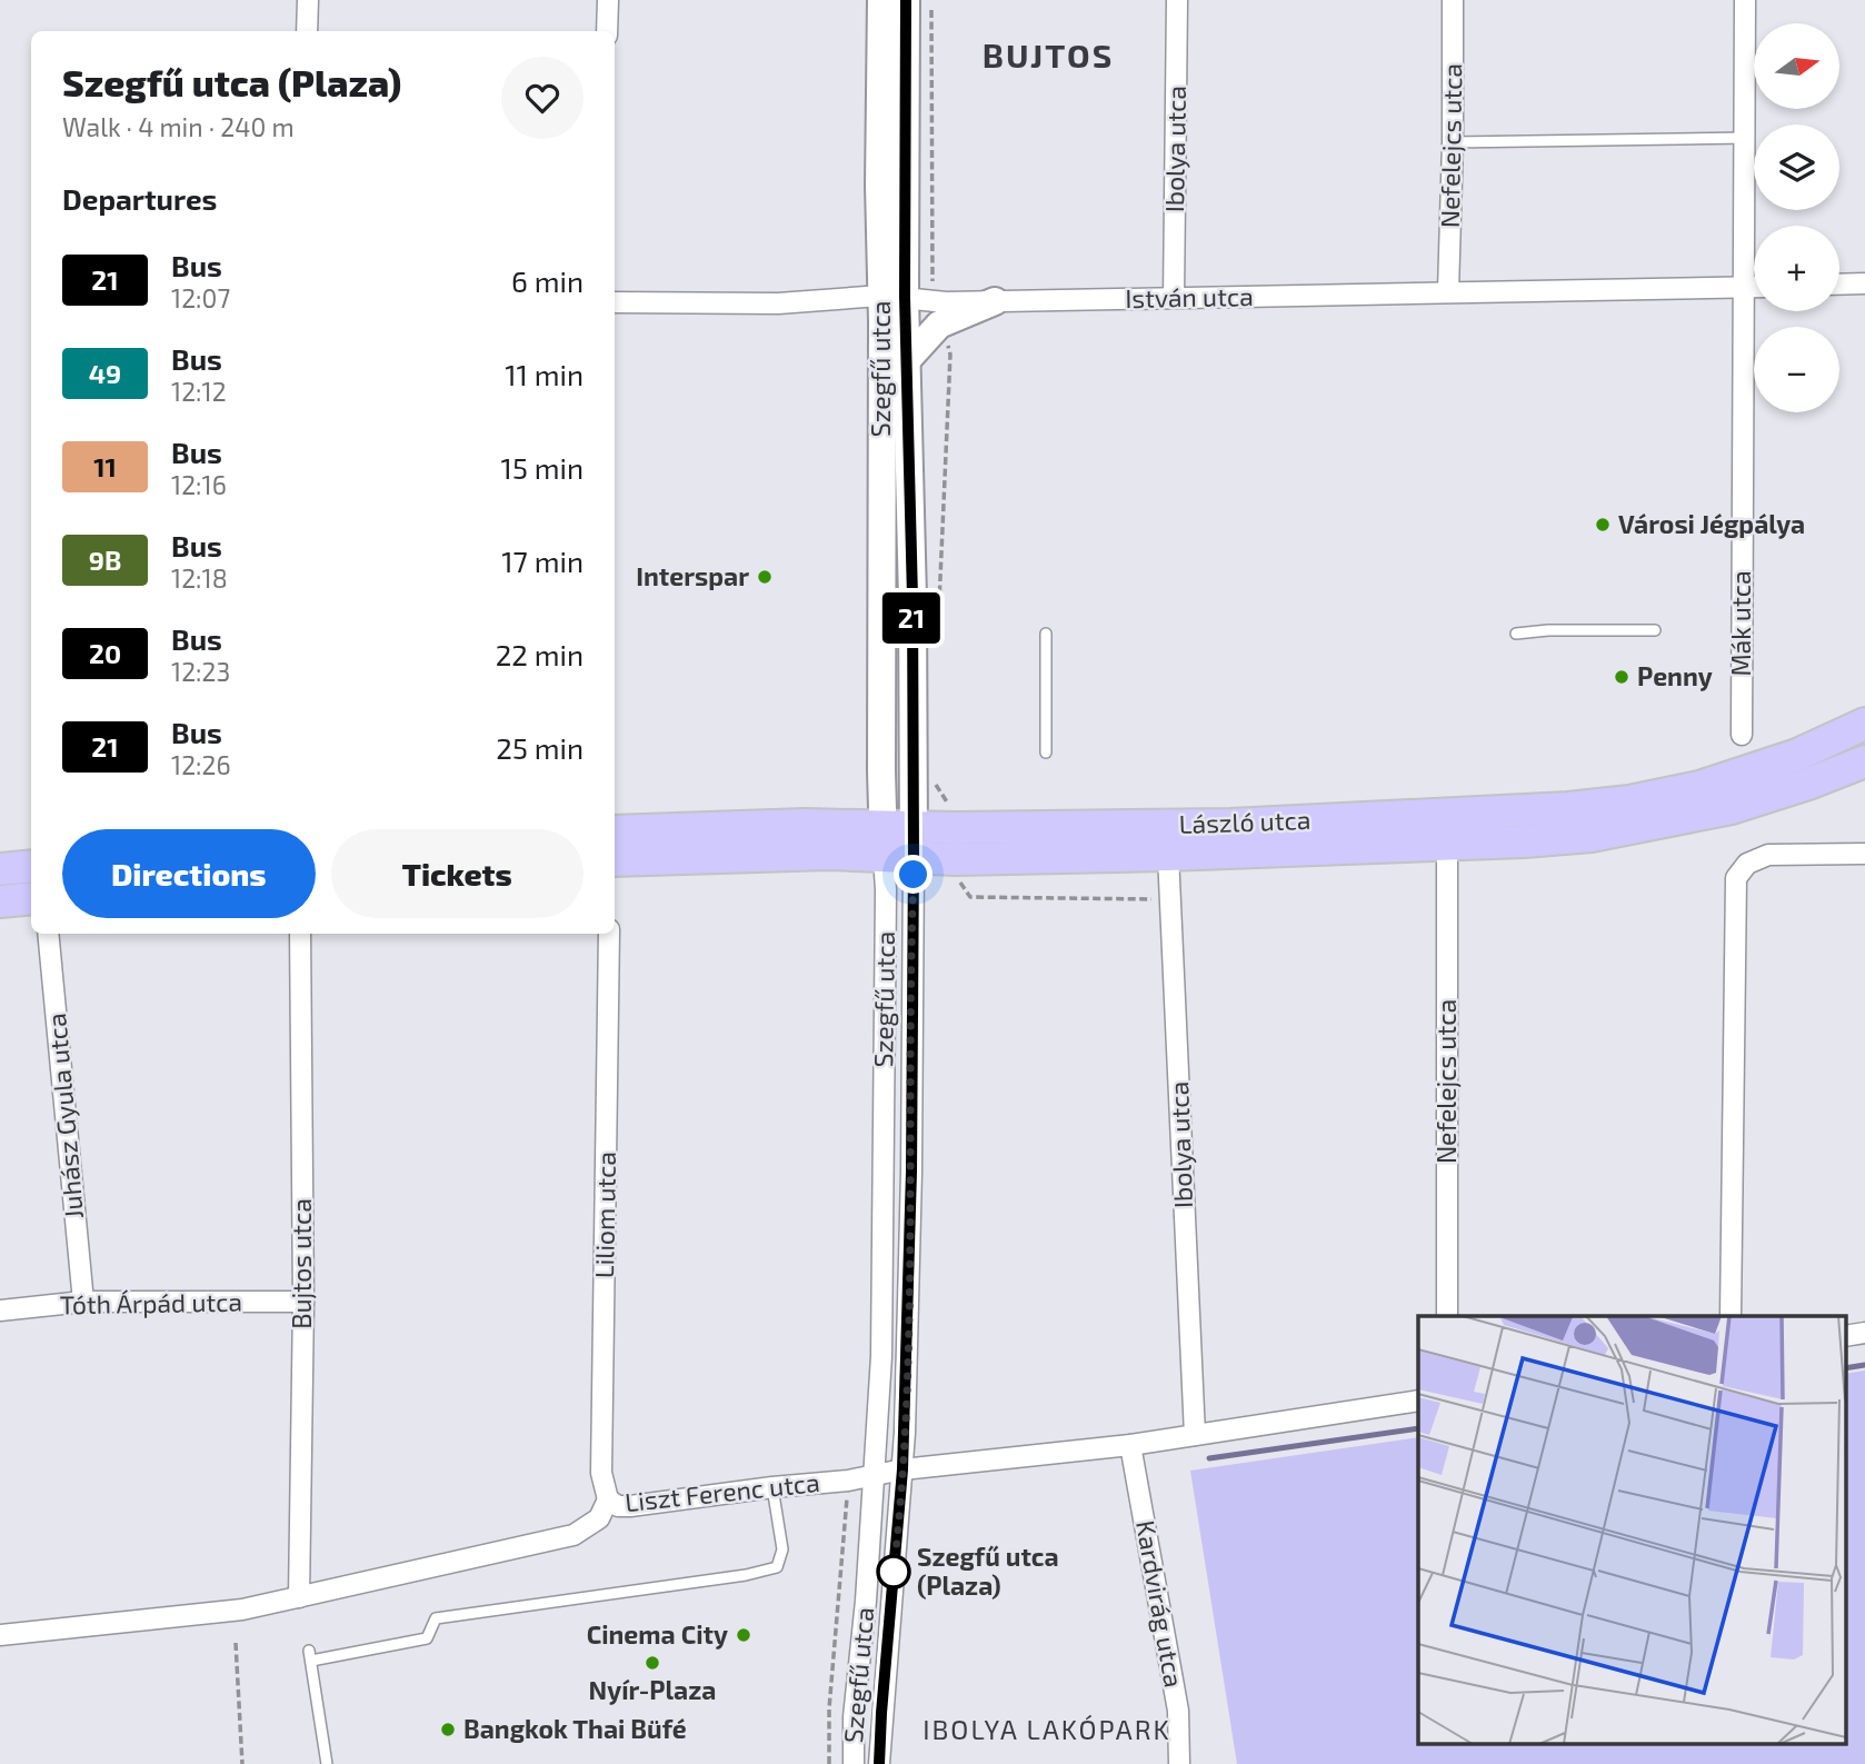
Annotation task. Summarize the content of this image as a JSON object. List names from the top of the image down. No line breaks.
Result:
{"streets":{"main road":["László utca"],"street":["Nefelejcs utca","Ibolya utca","István utca","Szegfű utca","Mák utca","Juhász Gyula utca","Liliom utca","Bujtos utca","Tóth Árpád utca","Liszt Ferenc utca","Kardvirág utca"]},"crossings":[["Nefelejcs utca","István utca"],["Nefelejcs utca","László utca"],["Ibolya utca","István utca"],["Ibolya utca","László utca"],["Ibolya utca","Liszt Ferenc utca"],["István utca","Mák utca"],["Szegfű utca","László utca"],["Szegfű utca","Liszt Ferenc utca"],["Juhász Gyula utca","Tóth Árpád utca"],["Liliom utca","Liszt Ferenc utca"],["Bujtos utca","Tóth Árpád utca"],["Bujtos utca","Liszt Ferenc utca"],["Liszt Ferenc utca","Kardvirág utca"]],"districts":["BUJTOS","IBOLYA LAKÓPARK"],"places":["Városi Jégpálya","Interspar","Penny","Szegfű utca (Plaza)","Cinema City","Nyír-Plaza","Bangkok Thai Büfé"],"lines":["bus line 21"],"north":"right","page":{"on_map":"21","map_buttons":["+","−"],"heading":[["Szegfű utca (Plaza)","Walk · 4 min · 240 m"],"Departures"],"list":[{"mark":"21","name":"Bus","note":"12:07","value":"6 min"},{"mark":"49","name":"Bus","note":"12:12","value":"11 min"},{"mark":"11","name":"Bus","note":"12:16","value":"15 min"},{"mark":"9B","name":"Bus","note":"12:18","value":"17 min"},{"mark":"20","name":"Bus","note":"12:23","value":"22 min"},{"mark":"21","name":"Bus","note":"12:26","value":"25 min"}],"buttons":["Directions","Tickets"]}}
